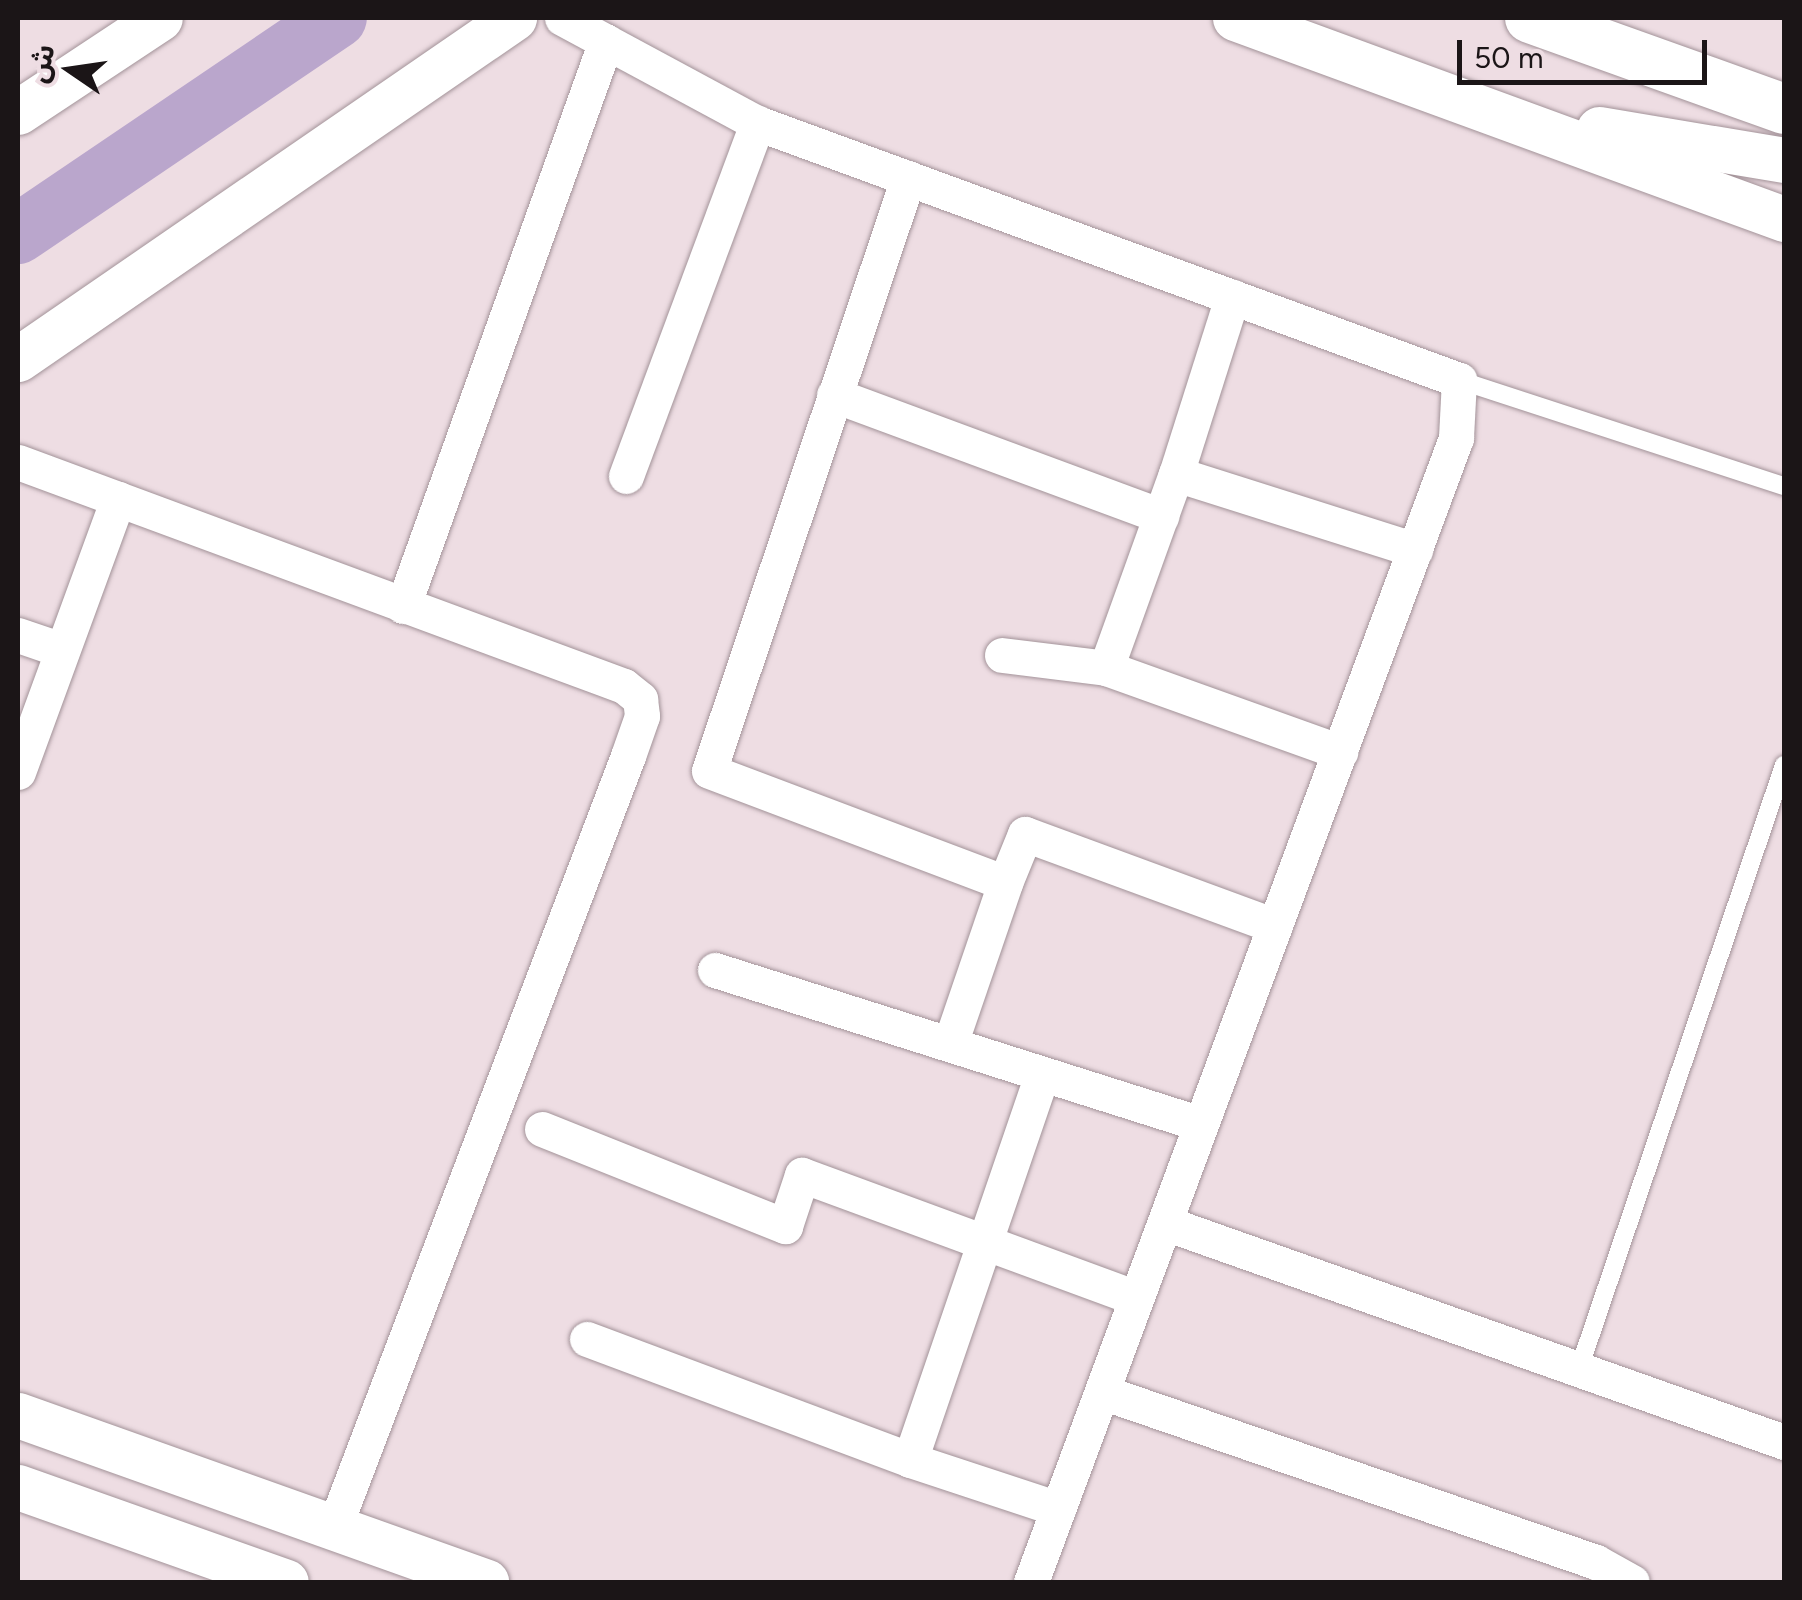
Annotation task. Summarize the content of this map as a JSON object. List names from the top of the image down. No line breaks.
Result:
{"scale_bar":"50 m","north":"left"}
